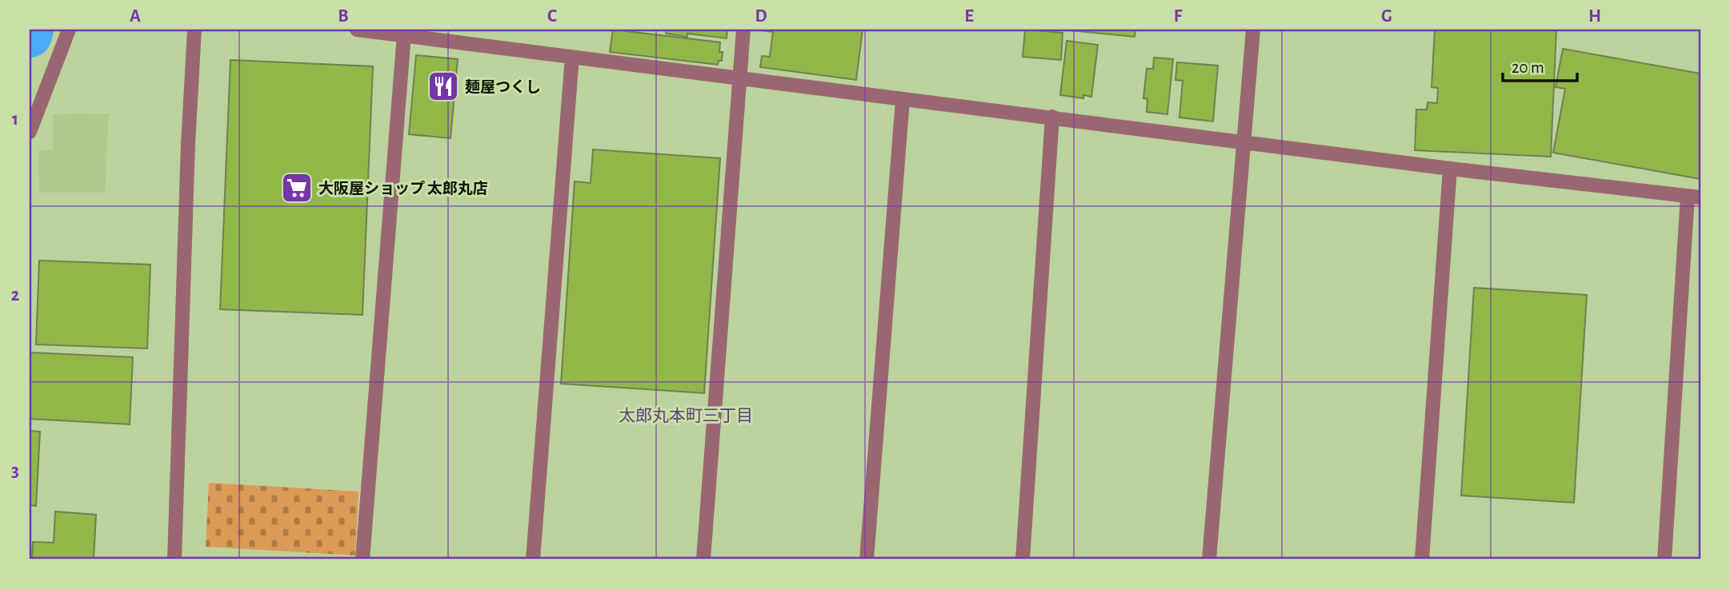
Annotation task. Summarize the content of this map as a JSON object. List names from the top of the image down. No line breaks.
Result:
{"districts":["太郎丸本町三丁目"],"places":{"restaurant":["麺屋つくし"],"supermarket":["大阪屋ショップ 太郎丸店"]},"scale_bar":"20 m","grid":{"columns":["A","B","C","D","E","F","G","H"],"rows":["1","2","3"]}}
